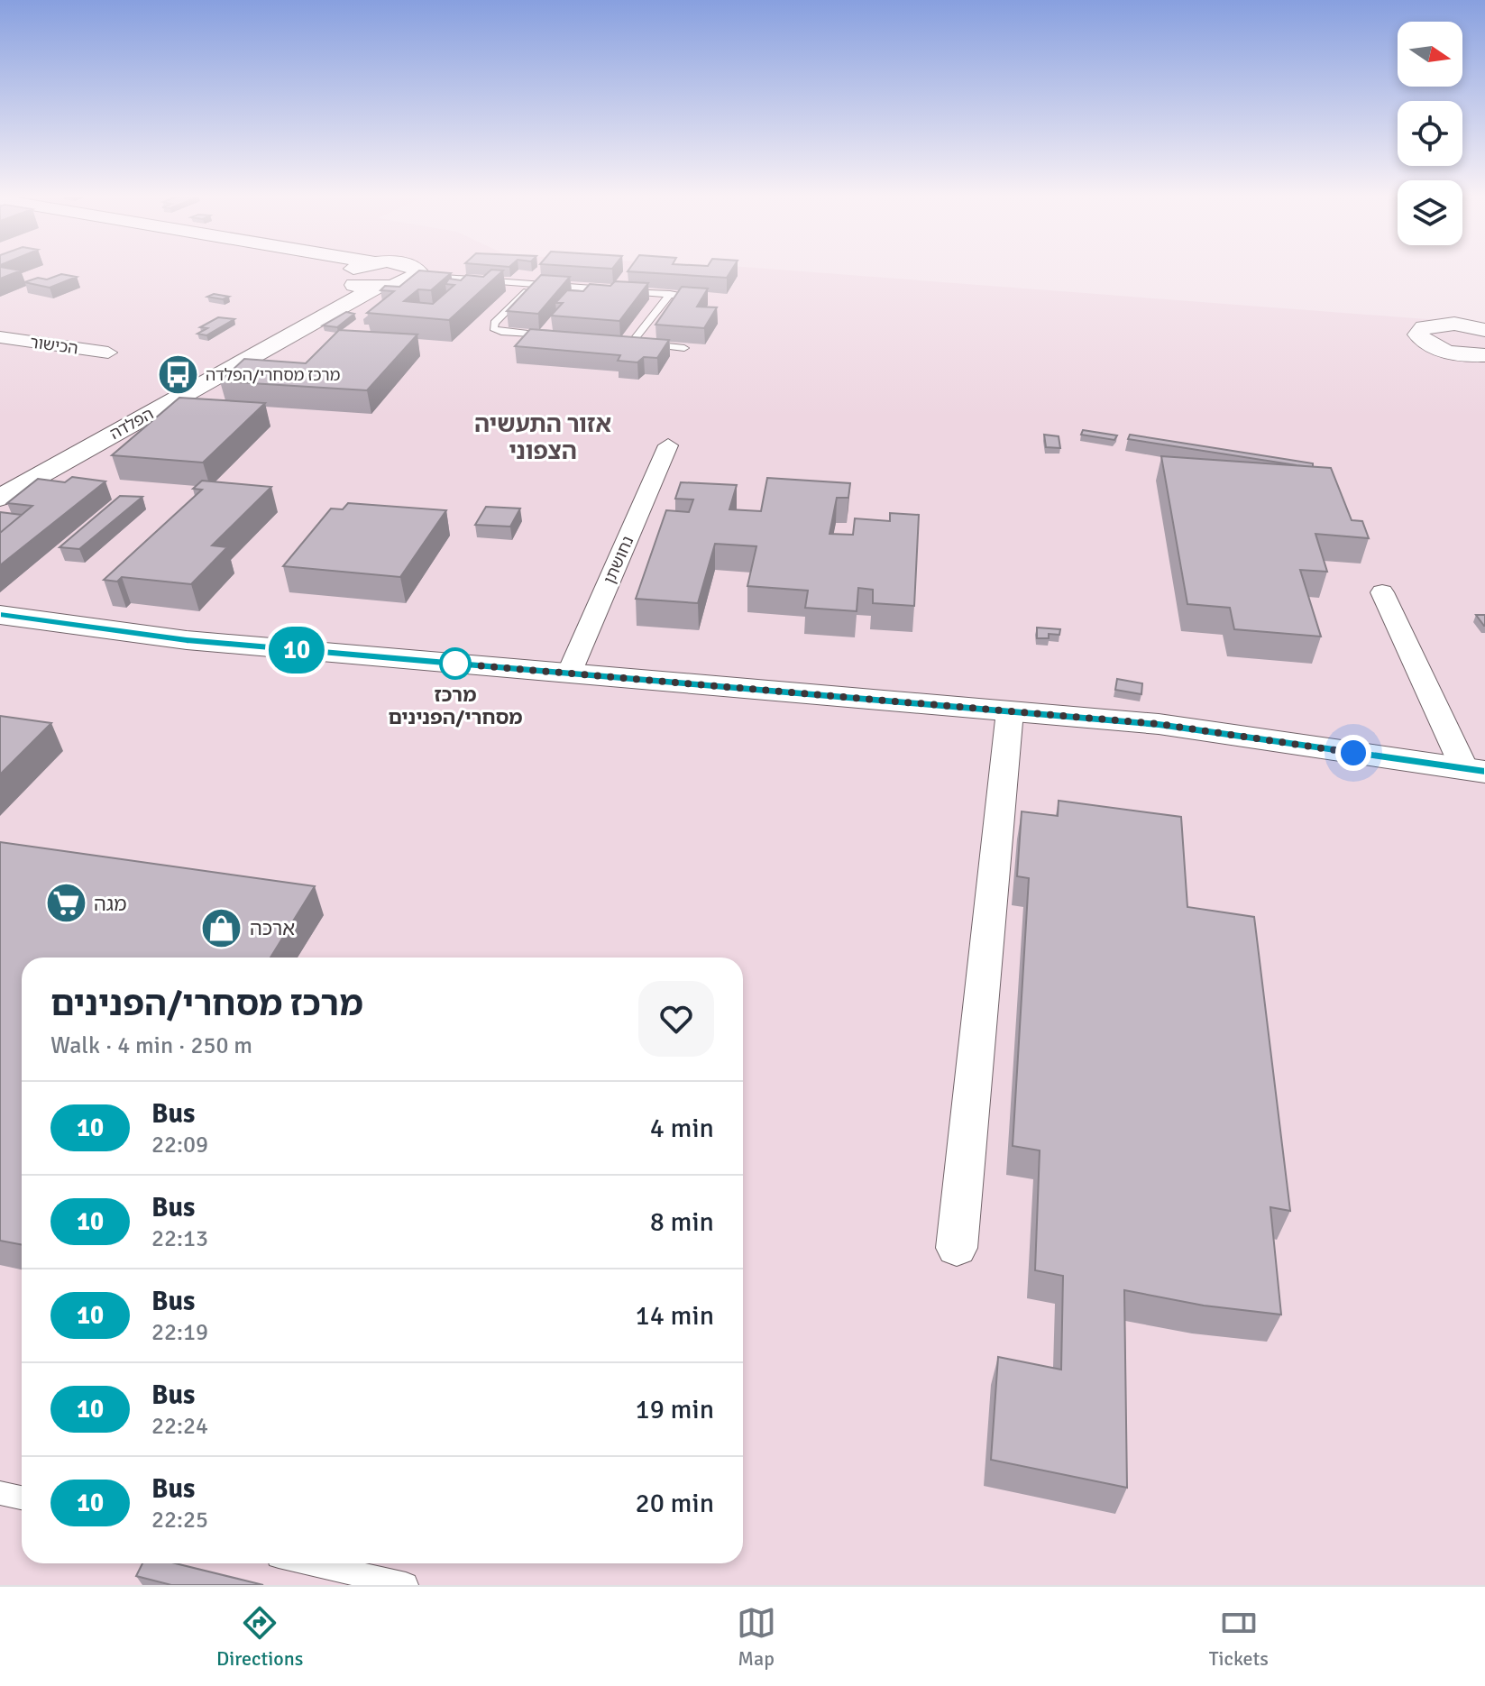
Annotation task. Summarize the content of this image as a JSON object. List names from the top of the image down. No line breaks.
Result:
{"streets":{"street":["הכישור","הפלדה","נחושתן"]},"districts":["אזור התעשיה הצפוני"],"places":{"bus stop":["מרכז מסחרי/הפלדה"],"other":["מרכז מסחרי/הפנינים"],"supermarket":["מגה"],"shop":["ארכה"]},"lines":["bus line 10"],"north":"right","page":{"on_map":"10","heading":["מרכז מסחרי/הפנינים","Walk · 4 min · 250 m"],"list":[{"mark":"10","name":"Bus","note":"22:09","value":"4 min"},{"mark":"10","name":"Bus","note":"22:13","value":"8 min"},{"mark":"10","name":"Bus","note":"22:19","value":"14 min"},{"mark":"10","name":"Bus","note":"22:24","value":"19 min"},{"mark":"10","name":"Bus","note":"22:25","value":"20 min"}],"tabs":["Directions","Map","Tickets"]}}
